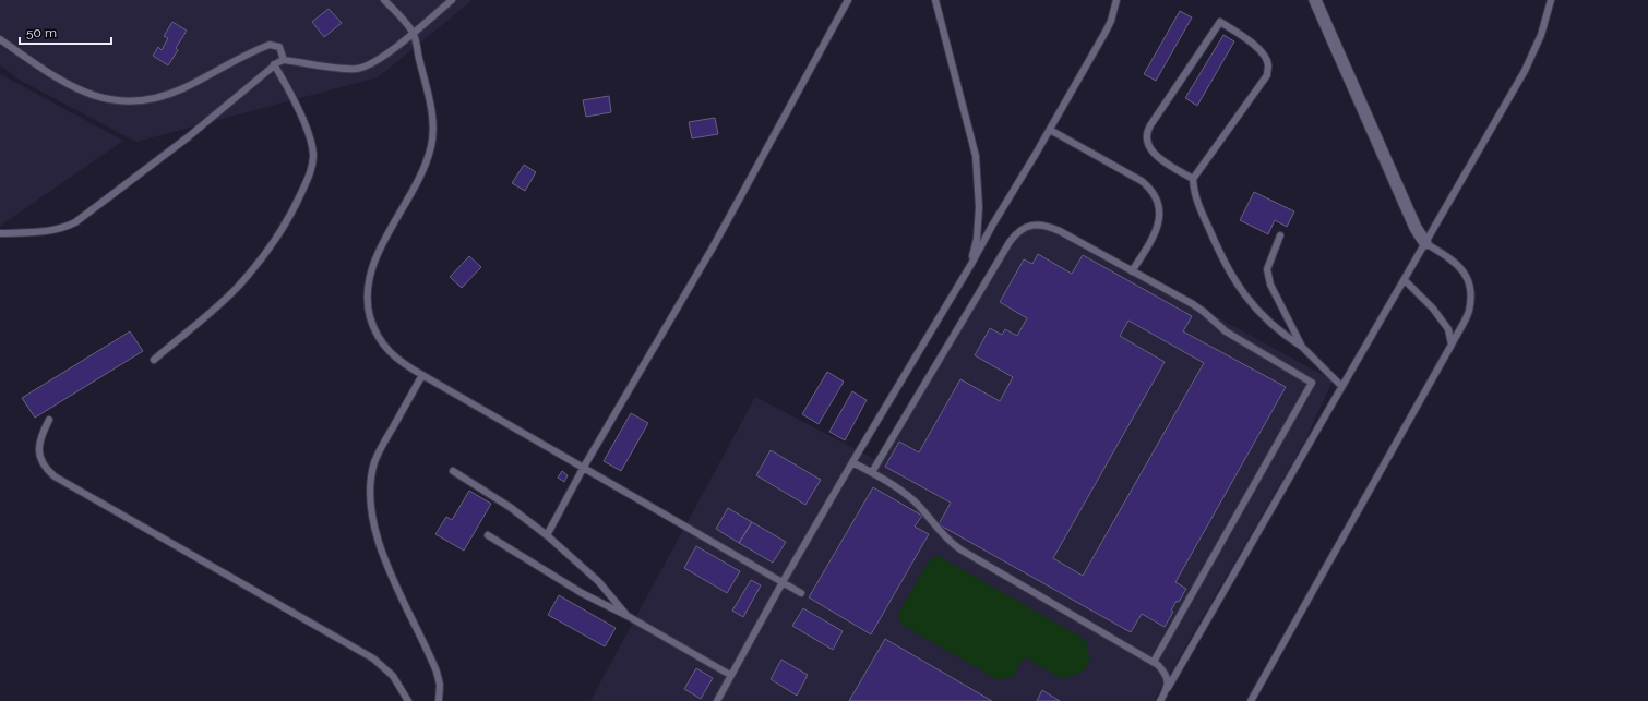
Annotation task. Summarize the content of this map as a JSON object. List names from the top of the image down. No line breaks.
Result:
{"scale_bar":"50 m"}
